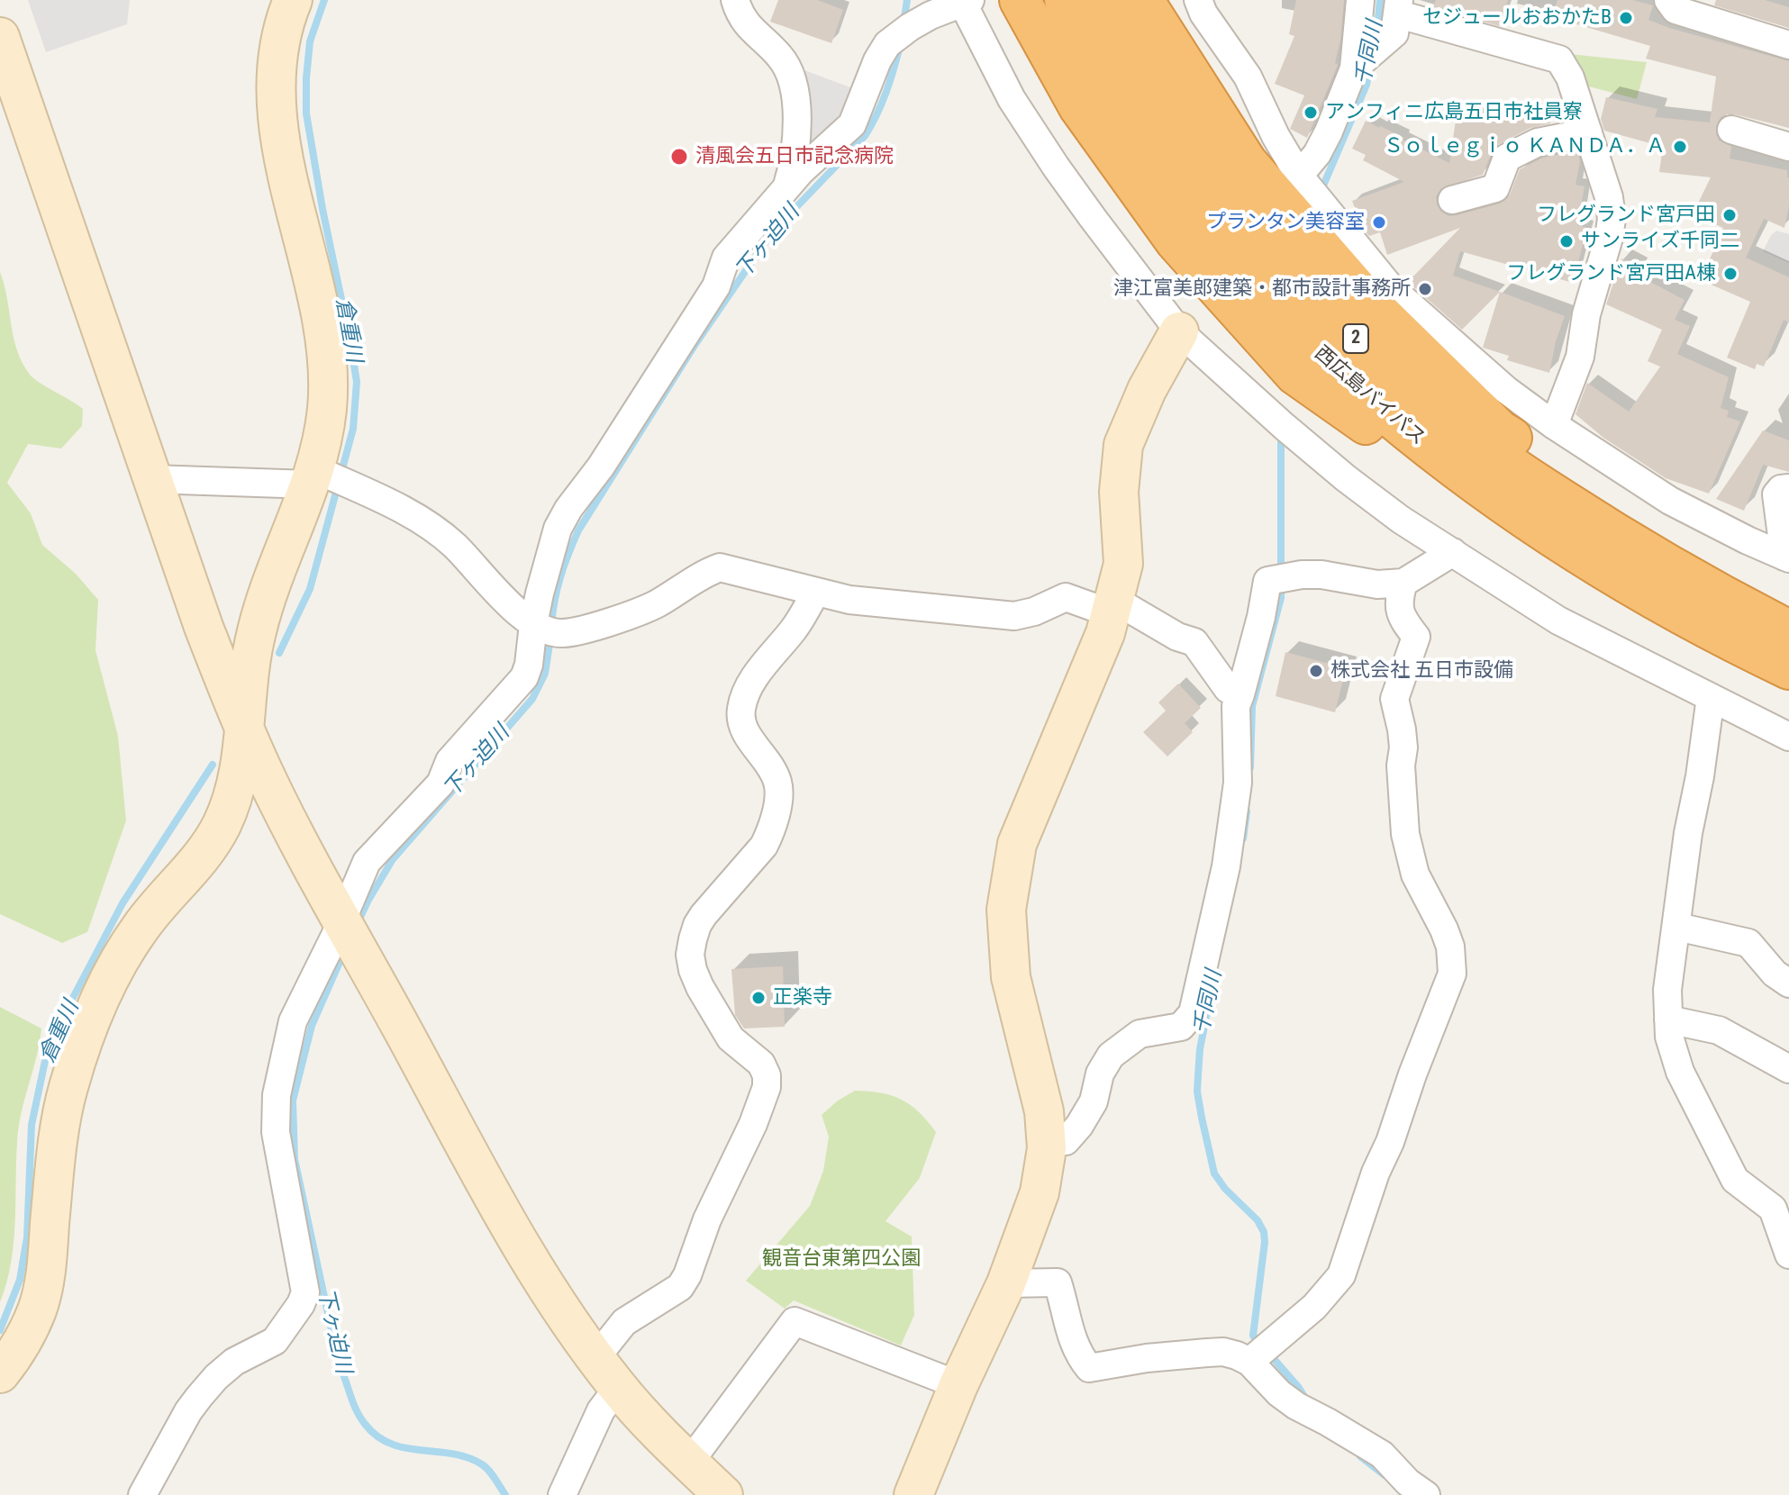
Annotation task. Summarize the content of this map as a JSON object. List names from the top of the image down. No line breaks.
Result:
{"streets":{"highway":["2","西広島バイパス"]},"crossings":[["2","西広島バイパス"]],"water":["千同川","下ヶ迫川","倉重川"],"parks":["観音台東第四公園"],"places":["セジュールおおかたB","アンフィニ広島五日市社員寮","Ｓｏｌｅｇｉｏ ＫＡＮＤＡ．Ａ","清風会五日市記念病院","フレグランド宮戸田","プランタン美容室","サンライズ千同二","フレグランド宮戸田A棟","津江富美郎建築・都市設計事務所","株式会社 五日市設備","正楽寺"]}
